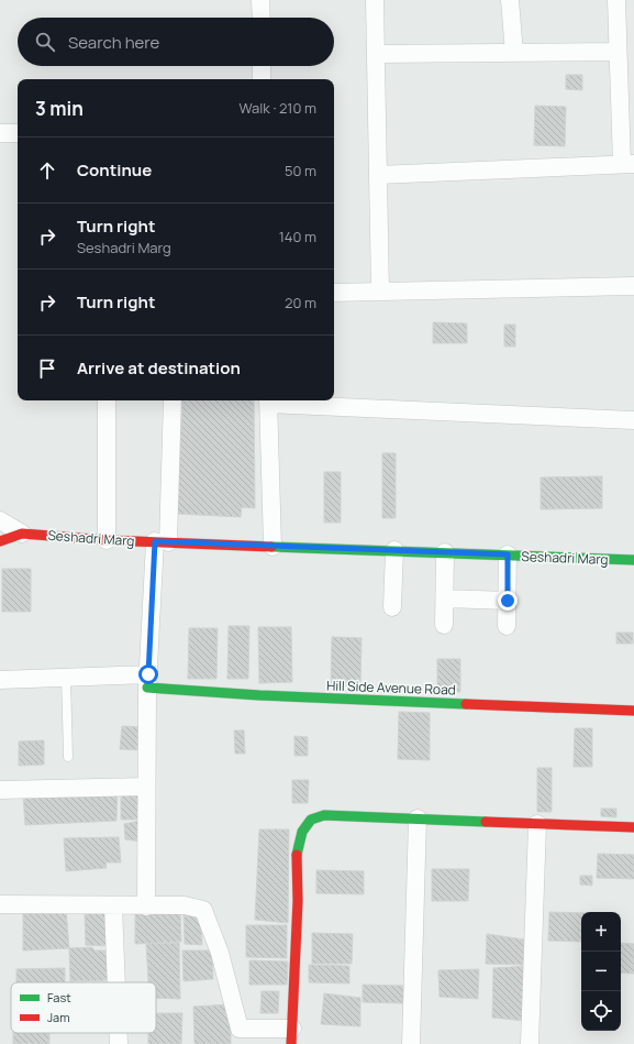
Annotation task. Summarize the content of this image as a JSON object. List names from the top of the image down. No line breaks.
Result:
{"streets":{"street":["Seshadri Marg","Hill Side Avenue Road"]},"legend":["Fast","Jam"],"page":{"search":"Search here","heading":["3 min","Walk · 210 m"],"list":[["Continue","50 m"],["Turn right","Seshadri Marg","140 m"],["Turn right","20 m"],"Arrive at destination"],"map_buttons":["+","−"]}}
